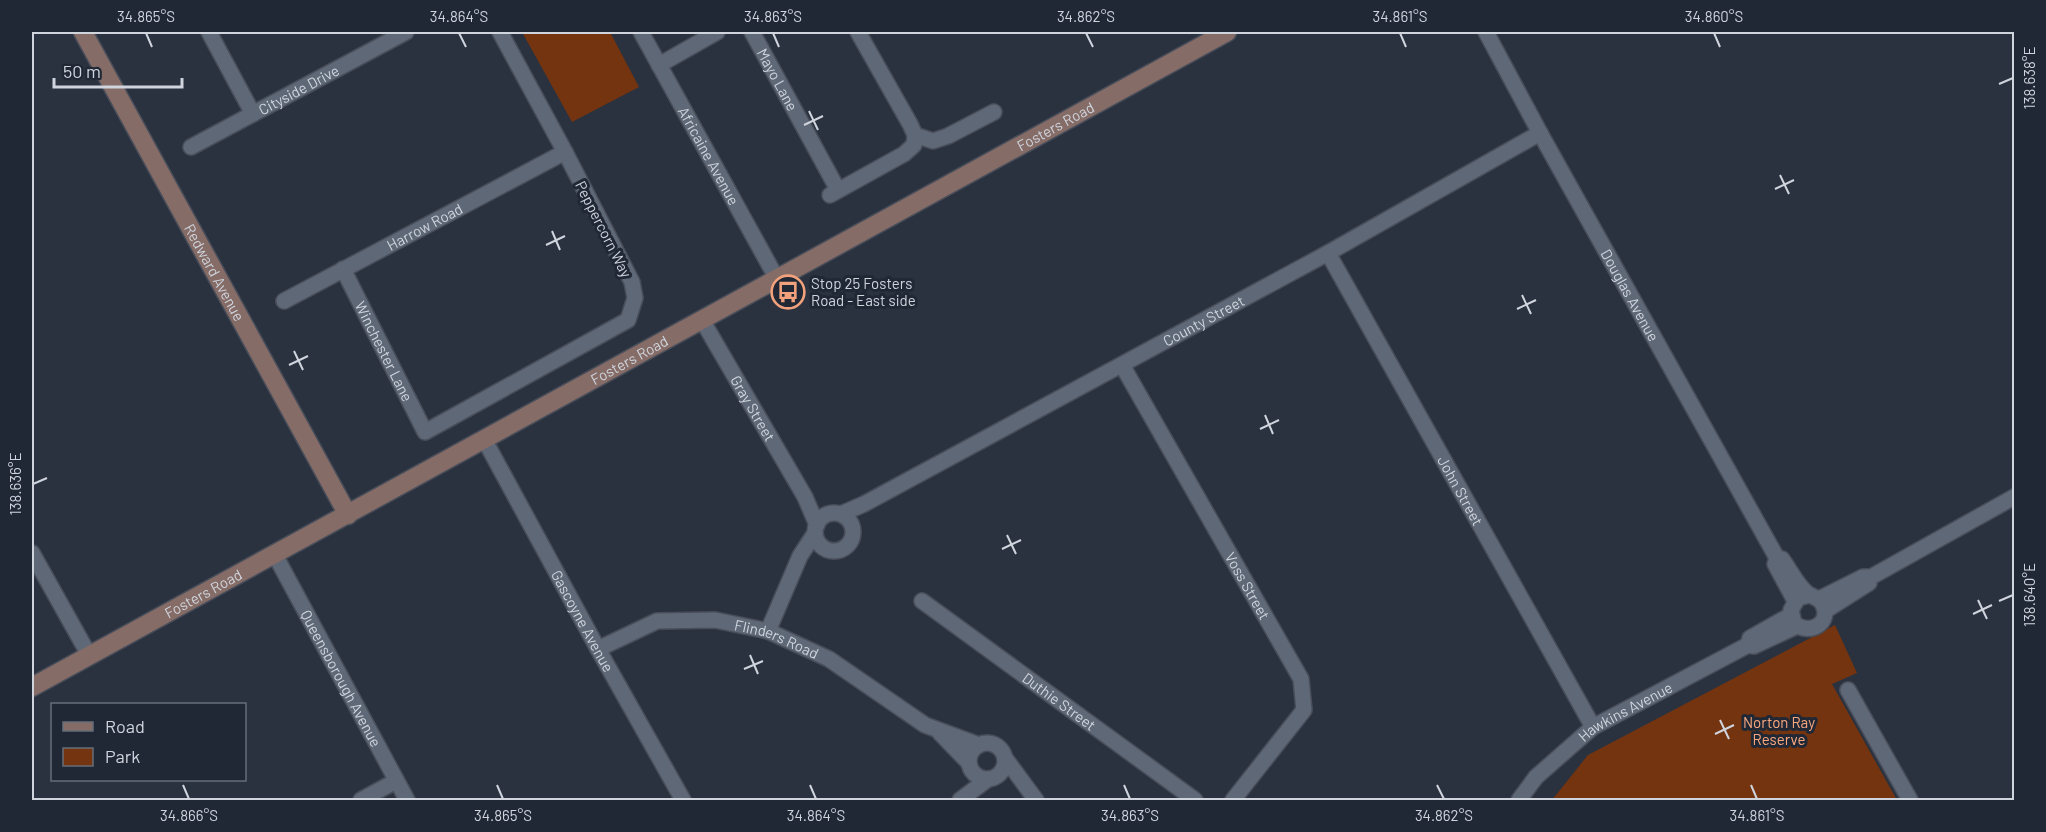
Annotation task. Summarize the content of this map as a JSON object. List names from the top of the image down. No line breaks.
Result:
{"streets":{"main road":["Fosters Road","Redward Avenue"],"street":["Mayo Lane","Cityside Drive","Africaine Avenue","Harrow Road","Peppercorn Way","Douglas Avenue","County Street","Winchester Lane","Gray Street","John Street","Voss Street","Gascoyne Avenue","Flinders Road","Queensborough Avenue","Duthie Street","Hawkins Avenue"]},"crossings":[["Fosters Road","Africaine Avenue"],["Fosters Road","Redward Avenue"],["Fosters Road","Gray Street"],["Fosters Road","Gascoyne Avenue"],["Fosters Road","Queensborough Avenue"],["Harrow Road","Peppercorn Way"],["Harrow Road","Winchester Lane"],["Peppercorn Way","Winchester Lane"],["Douglas Avenue","County Street"],["Douglas Avenue","Hawkins Avenue"],["County Street","Gray Street"],["County Street","John Street"],["County Street","Voss Street"],["John Street","Hawkins Avenue"],["Gascoyne Avenue","Flinders Road"]],"parks":["Norton Ray Reserve"],"places":{"bus stop":["Stop 25 Fosters Road - East side"]},"legend":["Road","Park"],"scale_bar":"50 m","coordinates":["34.865°S","34.864°S","34.863°S","34.862°S","34.861°S","34.860°S","138.638°E","138.636°E","138.640°E","34.866°S"]}
